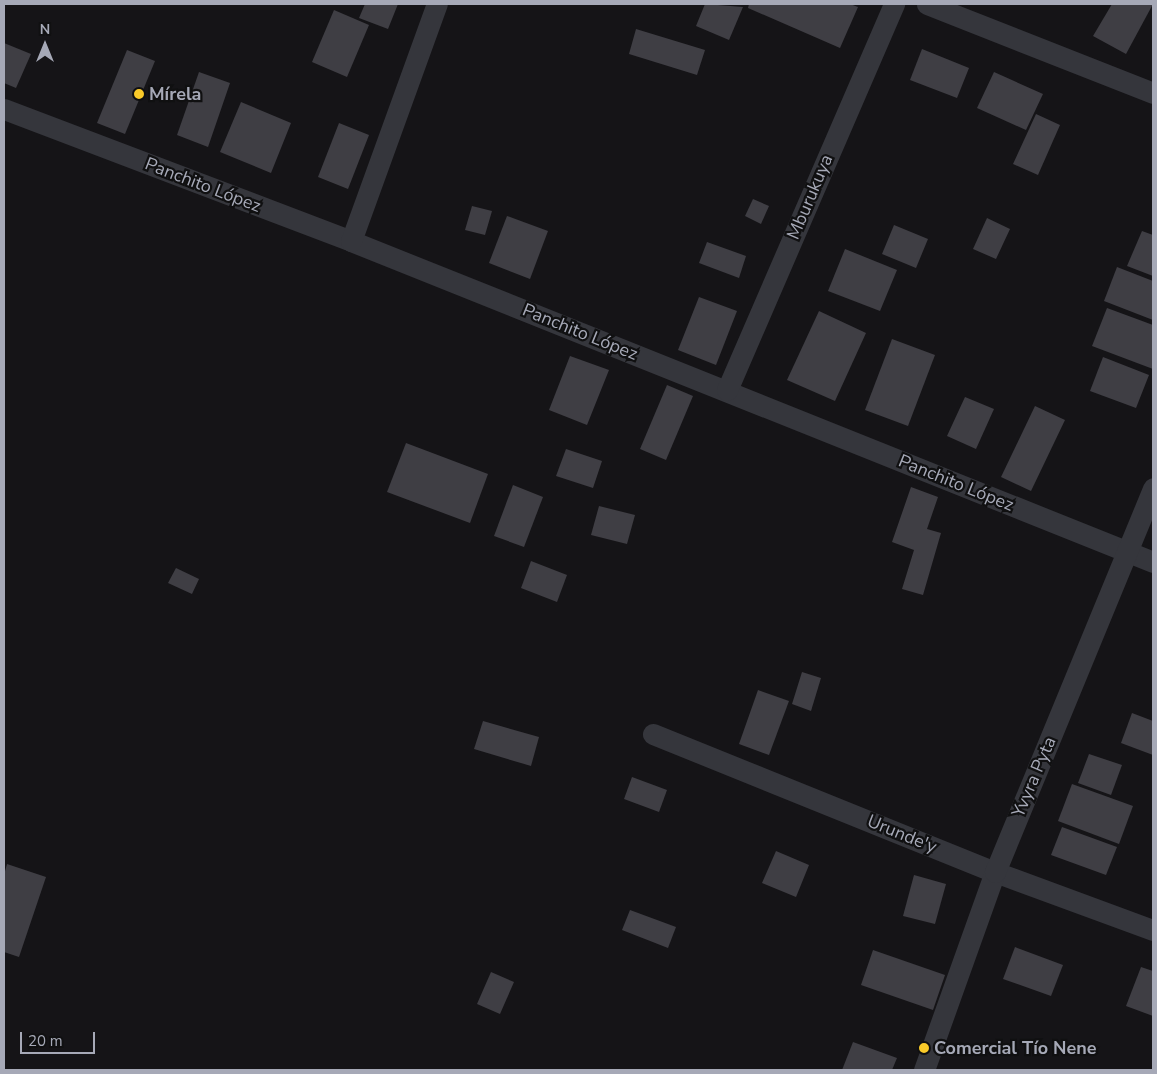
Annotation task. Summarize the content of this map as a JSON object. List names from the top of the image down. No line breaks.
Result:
{"streets":{"street":["Panchito López","Mburukuya","Yvyra Pyta","Urunde'y"]},"crossings":[["Panchito López","Mburukuya"],["Panchito López","Yvyra Pyta"],["Yvyra Pyta","Urunde'y"]],"places":["Mírela","Comercial Tío Nene"],"scale_bar":"20 m","north":"top"}
